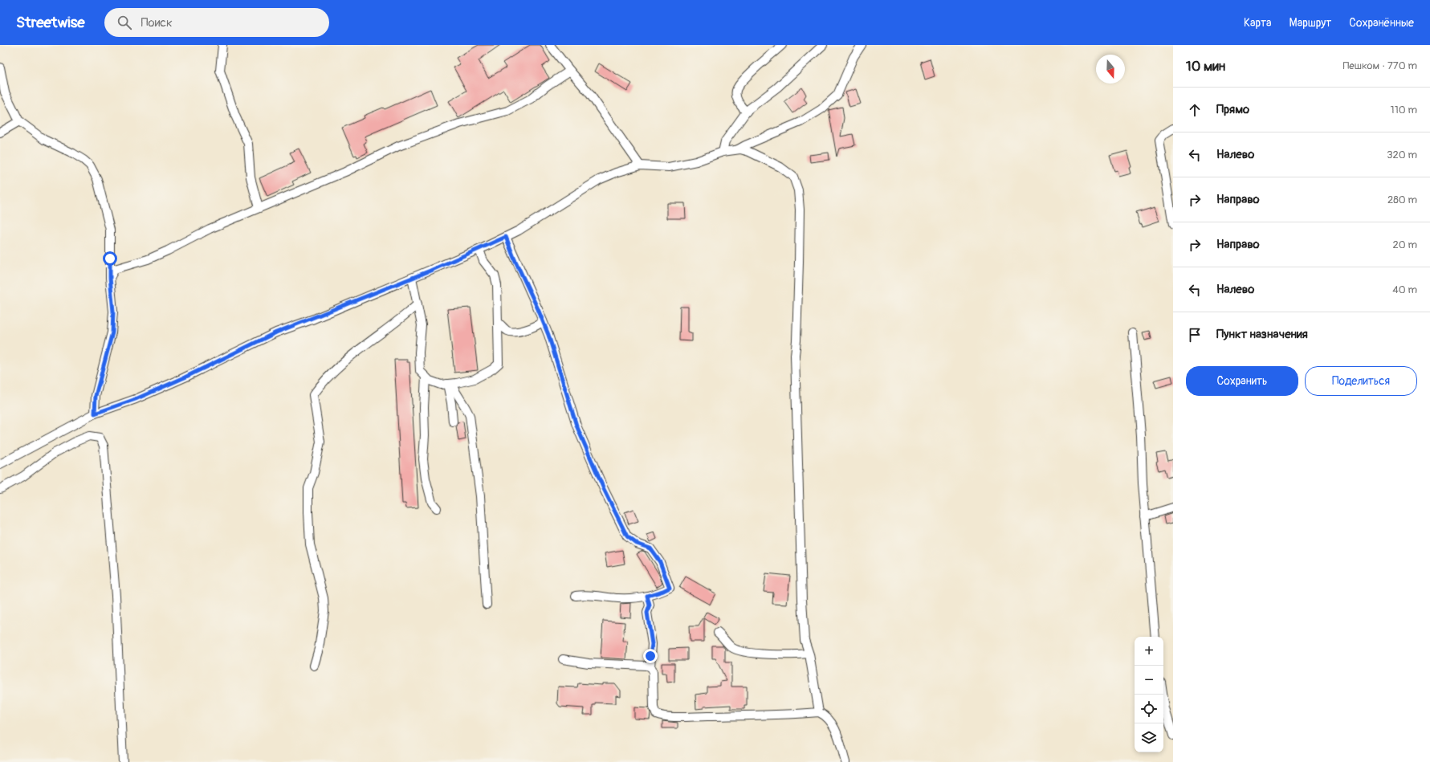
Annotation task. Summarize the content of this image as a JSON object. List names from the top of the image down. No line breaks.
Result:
{"north":"bottom","page":{"header":"Streetwise","search":"Поиск","nav":["Карта","Маршрут","Сохранённые"],"heading":["10 мин","Пешком · 770 m"],"list":[["Прямо","110 m"],["Налево","320 m"],["Направо","280 m"],["Направо","20 m"],["Налево","40 m"],"Пункт назначения"],"buttons":["Сохранить","Поделиться"],"map_buttons":["+","−"]}}
